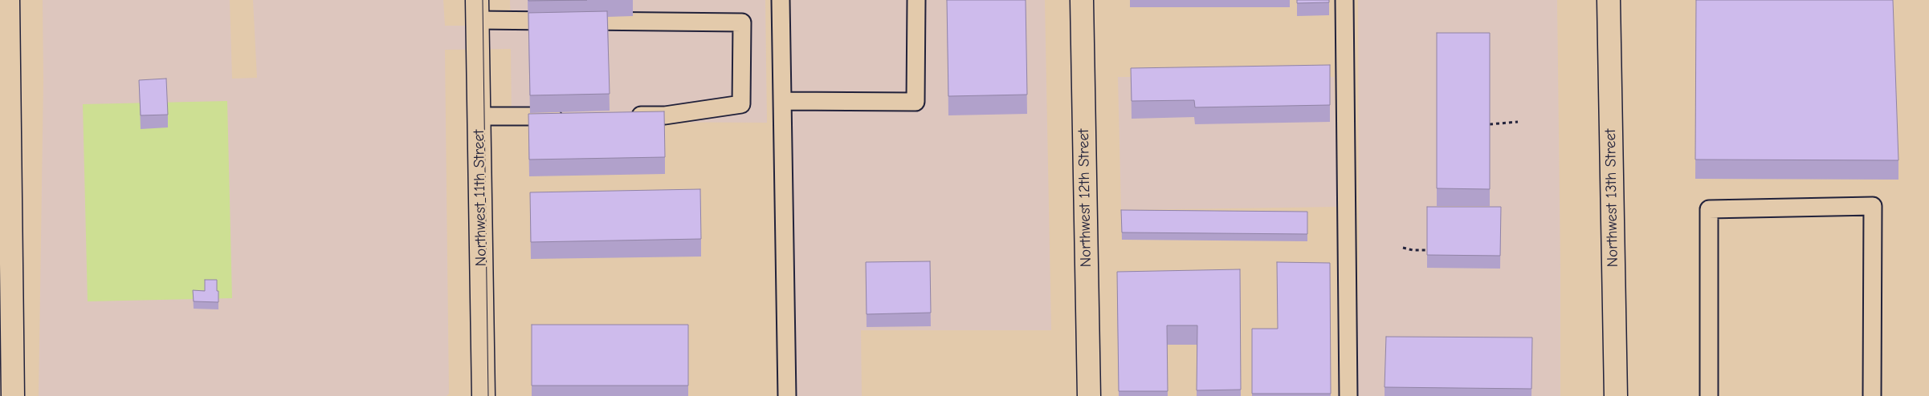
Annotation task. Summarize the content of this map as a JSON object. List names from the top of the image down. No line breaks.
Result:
{"streets":{"street":["Northwest 11th Street","Northwest 12th Street","Northwest 13th Street"]}}
